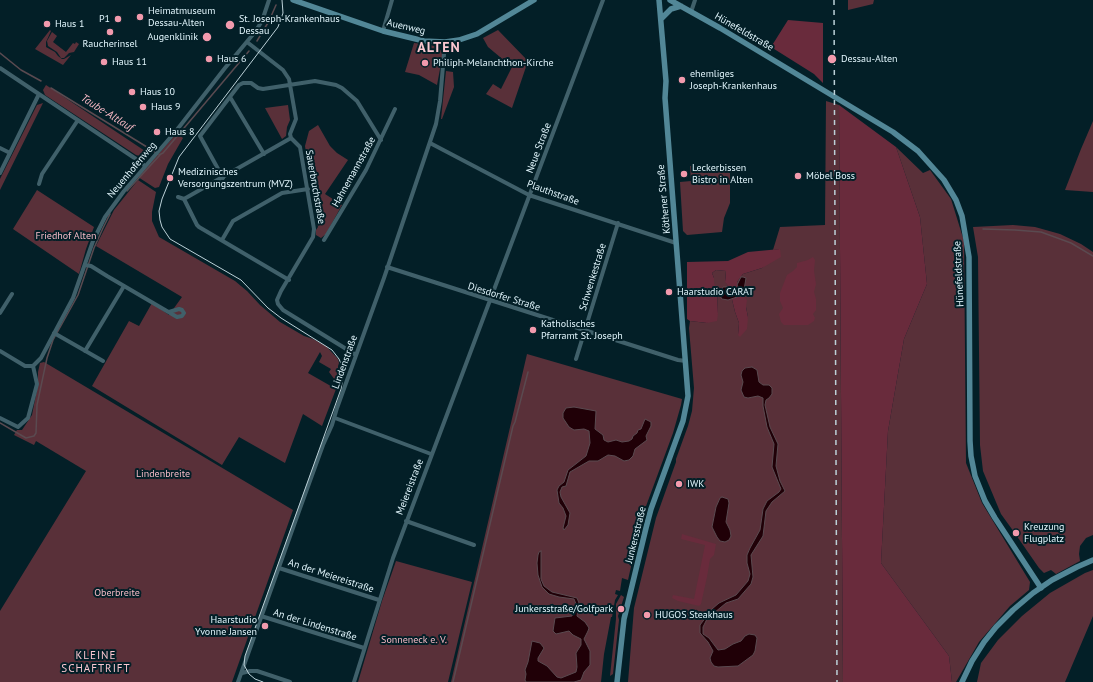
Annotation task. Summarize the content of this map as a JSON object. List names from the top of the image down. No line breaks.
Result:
{"streets":{"main road":["Auenweg","Hünefeldstraße","Köthener Straße","Junkersstraße"],"street":["Neue Straße","Neuenhofenweg","Hahnemannstraße","Sauerbruchstraße","Plauthstraße","Schwenkestraße","Diesdorfer Straße","Lindenstraße","Meiereistraße","An der Meiereistraße","An der Lindenstraße"]},"crossings":[["Auenweg","Lindenstraße"],["Neue Straße","Plauthstraße"],["Neue Straße","Diesdorfer Straße"],["Neue Straße","Meiereistraße"],["Sauerbruchstraße","Lindenstraße"],["Plauthstraße","Köthener Straße"],["Plauthstraße","Schwenkestraße"],["Plauthstraße","Lindenstraße"],["Köthener Straße","Diesdorfer Straße"],["Köthener Straße","Junkersstraße"],["Schwenkestraße","Diesdorfer Straße"],["Diesdorfer Straße","Lindenstraße"],["Diesdorfer Straße","Meiereistraße"],["Lindenstraße","An der Meiereistraße"],["Lindenstraße","An der Lindenstraße"],["Meiereistraße","An der Meiereistraße"],["Meiereistraße","An der Lindenstraße"]],"districts":["ALTEN","KLEINE SCHAFTRIFT"],"water":["Taube-Altlauf"],"parks":["Friedhof Alten","Lindenbreite","Oberbreite","Sonneneck e. V."],"places":["Heimatmuseum Dessau-Alten","P1","Haus 1","St. Joseph-Krankenhaus Dessau","Raucherinsel","Augenklinik","Haus 6","Dessau-Alten","Haus 11","Philiph-Melanchthon-Kirche","ehemliges Joseph-Krankenhaus","Haus 10","Haus 9","Haus 8","Leckerbissen Bistro in Alten","Möbel Boss","Medizinisches Versorgungszentrum (MVZ)","Haarstudio CARAT","Katholisches Pfarramt St. Joseph","IWK","Kreuzung Flugplatz","Junkersstraße/Golfpark","HUGOS Steakhaus","Haarstudio Yvonne Jansen"]}
